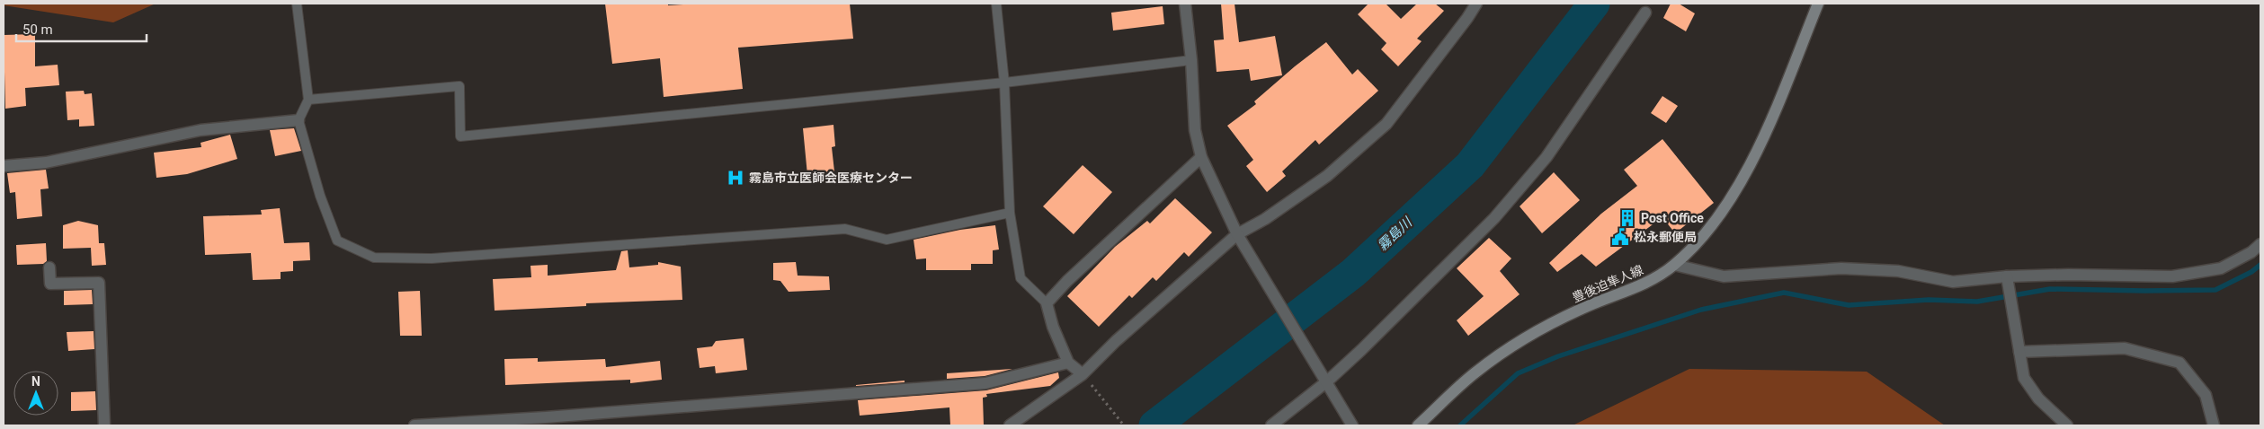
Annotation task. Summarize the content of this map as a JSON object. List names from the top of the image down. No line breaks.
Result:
{"streets":{"main road":["豊後迫隼人線"]},"water":["霧島川"],"places":{"hospital":["霧島市立医師会医療センター"],"building":["Post Office"],"public building":["松永郵便局"]},"scale_bar":"50 m","north":"top"}
